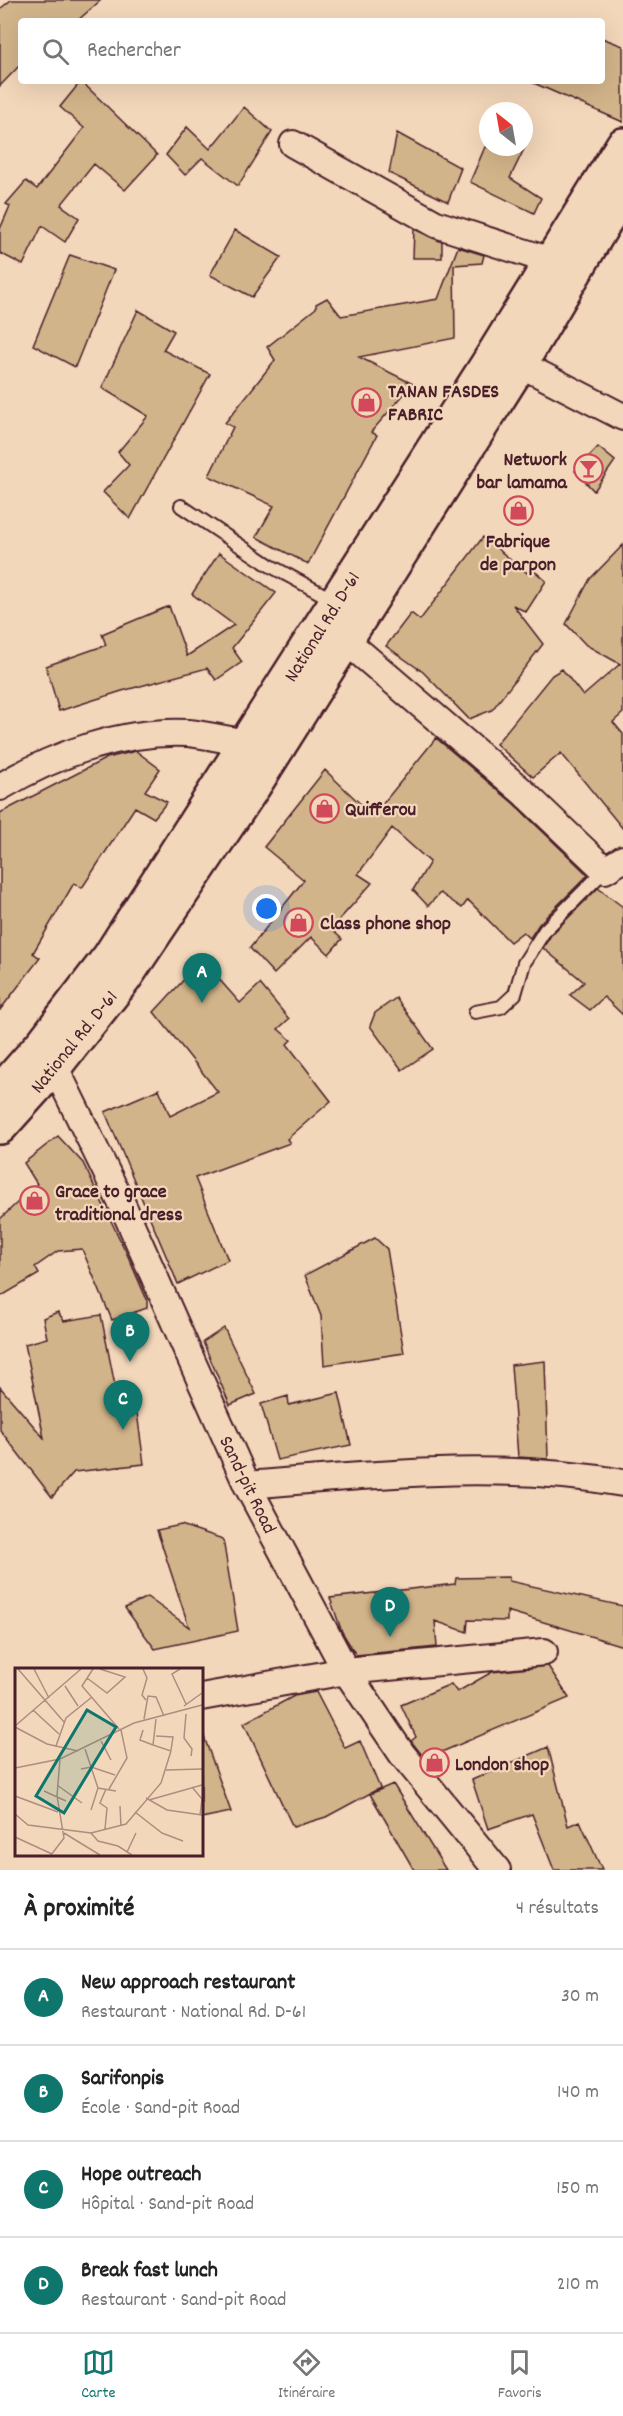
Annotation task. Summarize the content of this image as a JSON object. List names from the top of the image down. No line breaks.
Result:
{"streets":{"highway":["National Rd. D-61"],"street":["Sand-pit Road"]},"crossings":[["National Rd. D-61","Sand-pit Road"]],"places":{"shop":["TANAN FASDES FABRIC","Fabrique de parpon","Quifferou","Class phone shop","Grace to grace traditional dress","London shop"],"bar":["Network bar lamama"]},"north":"top left","page":{"search":"Rechercher","pins":["A","B","C","D"],"heading":["À proximité","4 résultats"],"list":[{"mark":"A","name":"New approach restaurant","note":"Restaurant · National Rd. D-61","value":"30 m"},{"mark":"B","name":"Sarifonpis","note":"École · Sand-pit Road","value":"140 m"},{"mark":"C","name":"Hope outreach","note":"Hôpital · Sand-pit Road","value":"150 m"},{"mark":"D","name":"Break fast lunch","note":"Restaurant · Sand-pit Road","value":"210 m"}],"nav":["Carte","Itinéraire","Favoris"]}}
